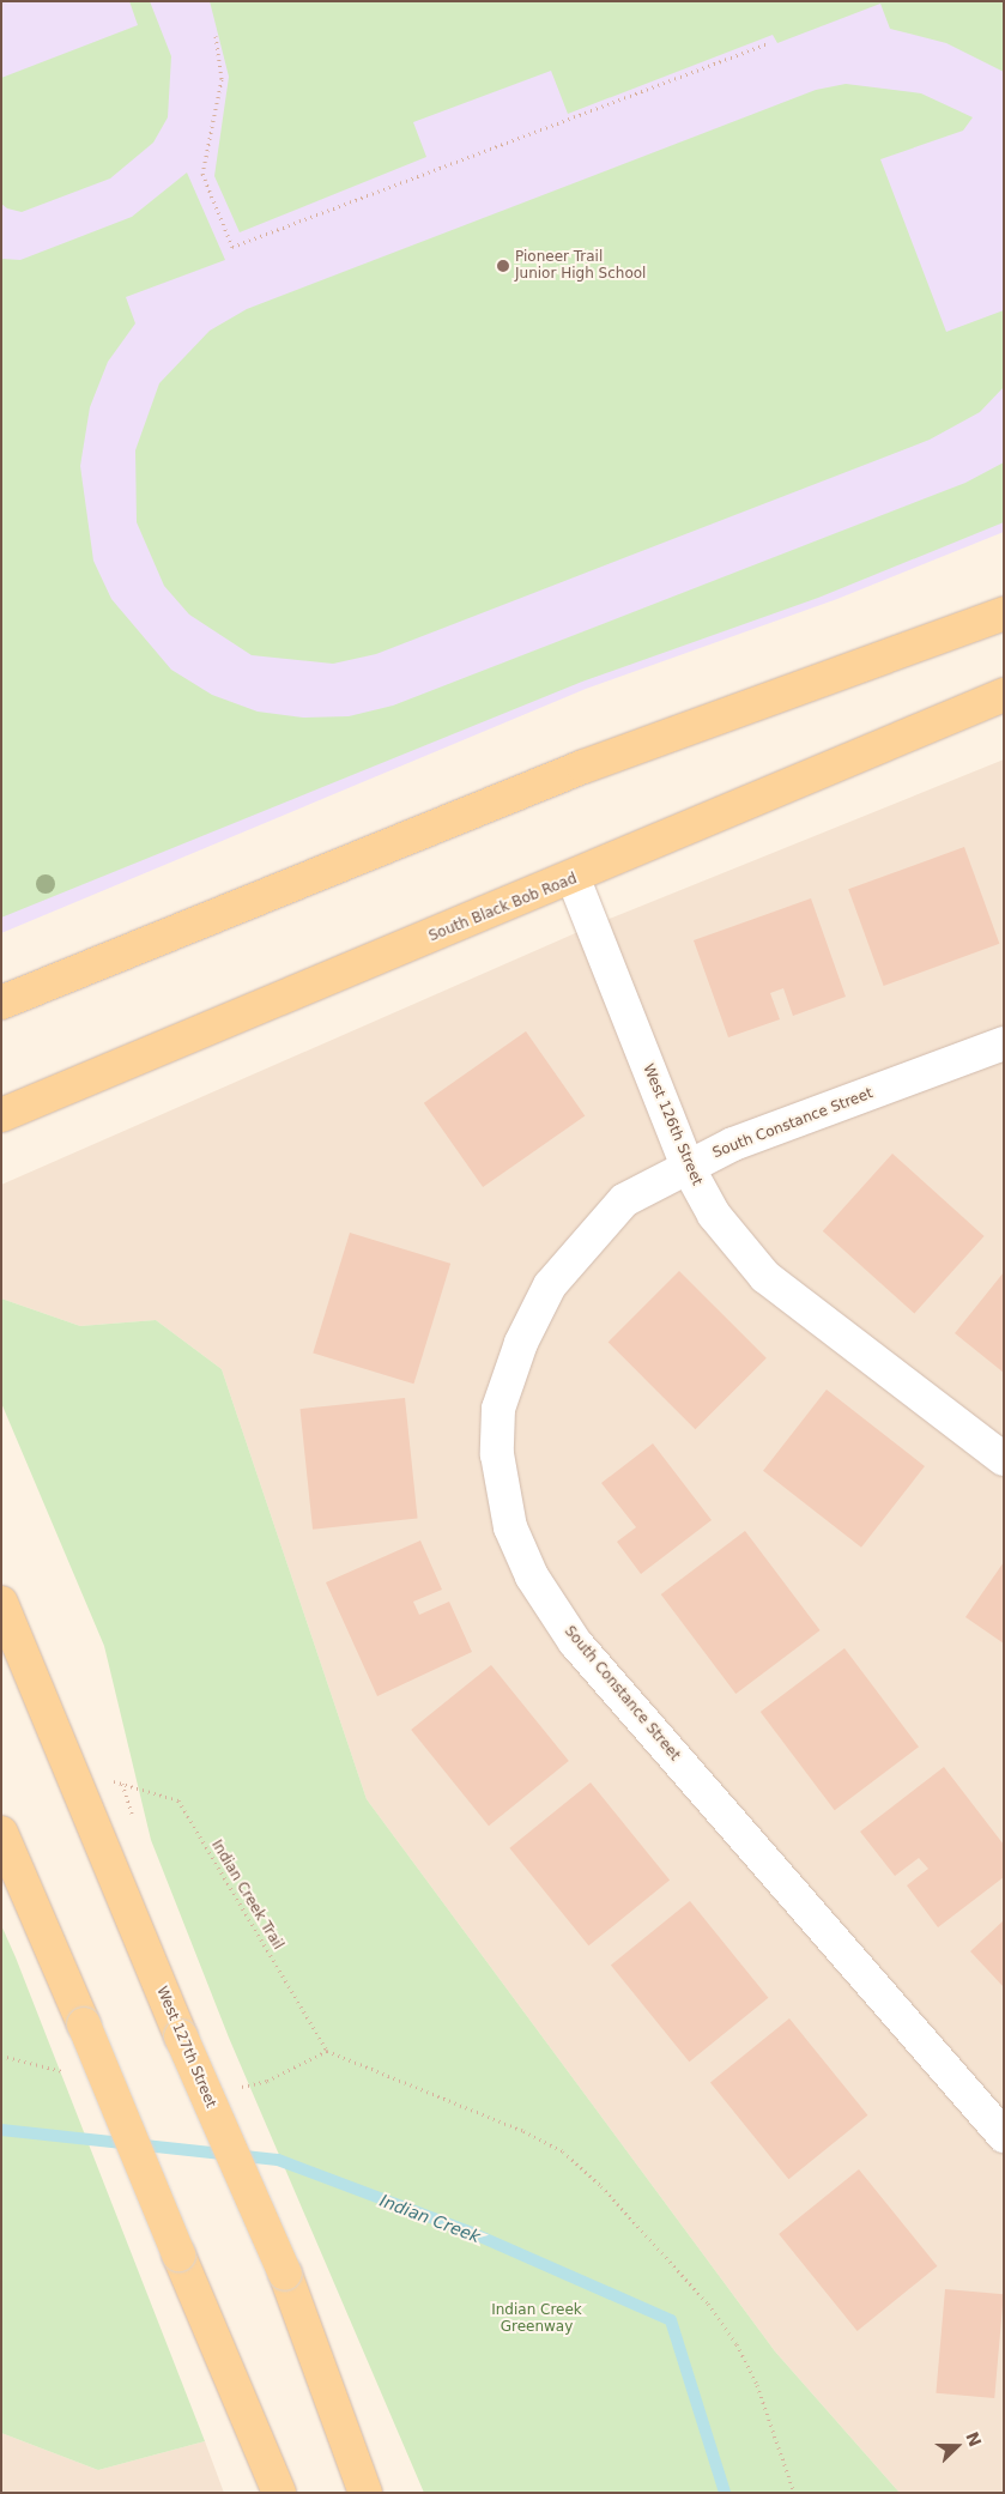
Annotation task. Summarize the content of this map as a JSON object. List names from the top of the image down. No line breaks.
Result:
{"streets":{"main road":["South Black Bob Road","West 127th Street"],"street":["South Constance Street","West 126th Street"],"path":["Indian Creek Trail"]},"crossings":[["South Black Bob Road","West 126th Street"],["South Constance Street","West 126th Street"]],"water":["Indian Creek"],"parks":["Indian Creek Greenway"],"places":["Pioneer Trail Junior High School"],"north":"right"}
